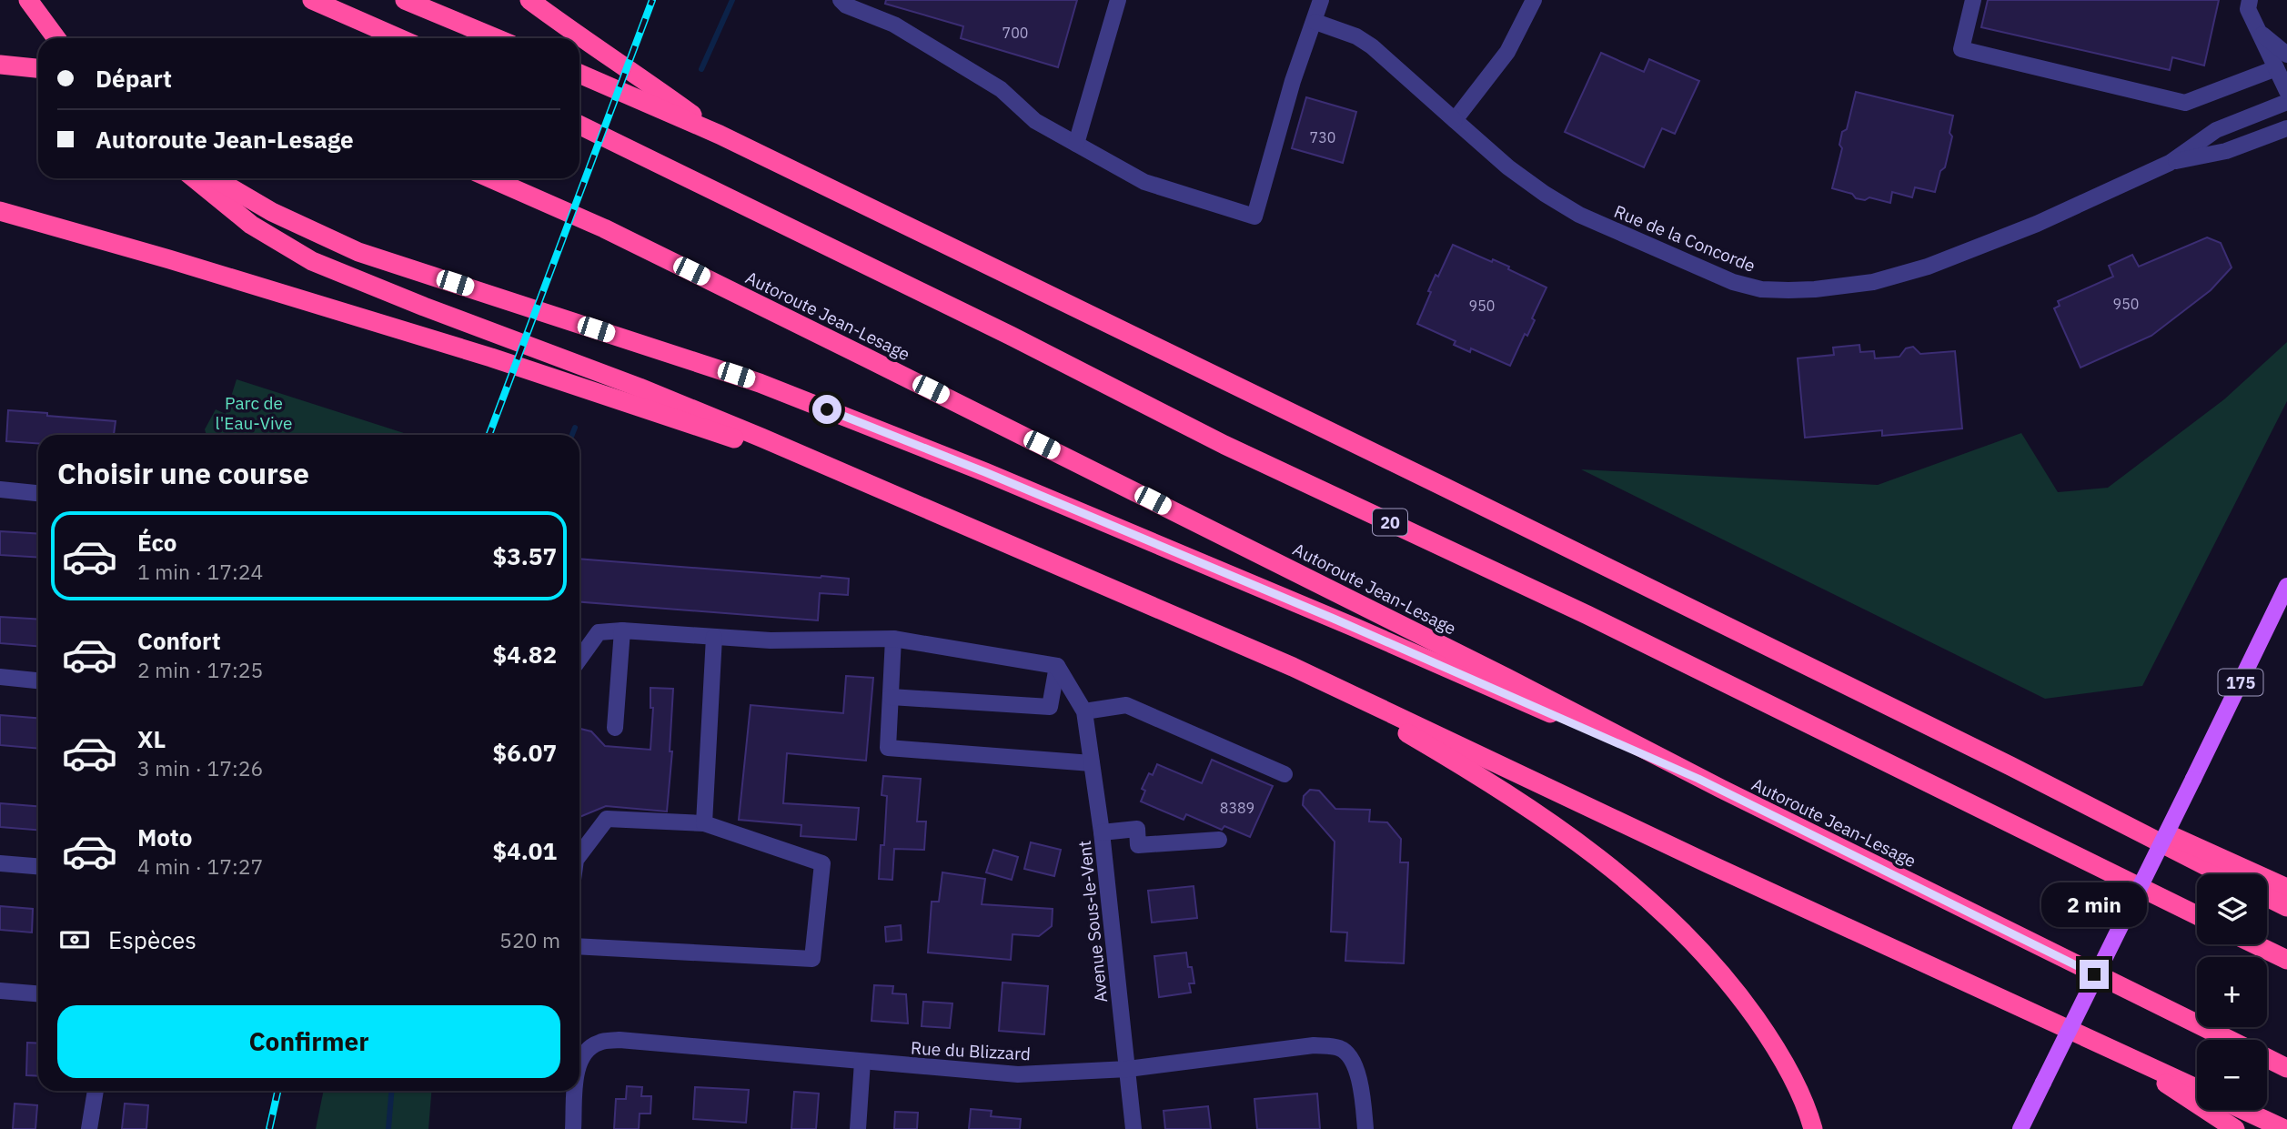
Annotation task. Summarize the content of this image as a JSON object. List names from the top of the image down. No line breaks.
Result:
{"streets":{"highway":["Autoroute Jean-Lesage","20"],"main road":["175"],"street":["Rue de la Concorde","Avenue Sous-le-Vent","Rue du Blizzard"]},"crossings":[["Avenue Sous-le-Vent","Rue du Blizzard"]],"parks":["Parc de l'Eau-Vive"],"house_numbers":["700","730","950","950","8389"],"page":{"banner":["Départ","Autoroute Jean-Lesage"],"heading":"Choisir une course","list":[{"name":"Éco","note":"1 min · 17:24","value":"$3.57"},{"name":"Confort","note":"2 min · 17:25","value":"$4.82"},{"name":"XL","note":"3 min · 17:26","value":"$6.07"},{"name":"Moto","note":"4 min · 17:27","value":"$4.01"}],"map_buttons":["+","−"],"bubble":"2 min","pay":["Espèces","520 m"],"buttons":"Confirmer"}}
